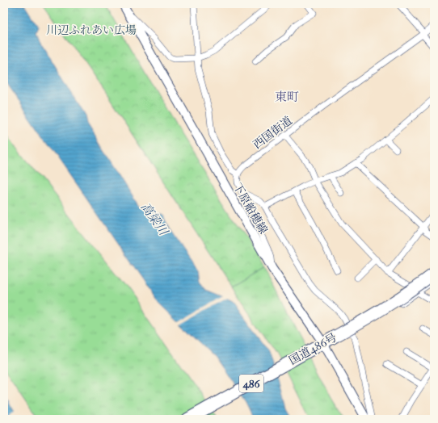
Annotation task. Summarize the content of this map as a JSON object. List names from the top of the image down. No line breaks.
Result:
{"streets":{"highway":["国道486号","486"],"main road":["下原船穂線"],"street":["西国街道"]},"crossings":[["下原船穂線","国道486号"]],"districts":["東町"],"water":["高梁川"],"parks":["川辺ふれあい広場"]}
